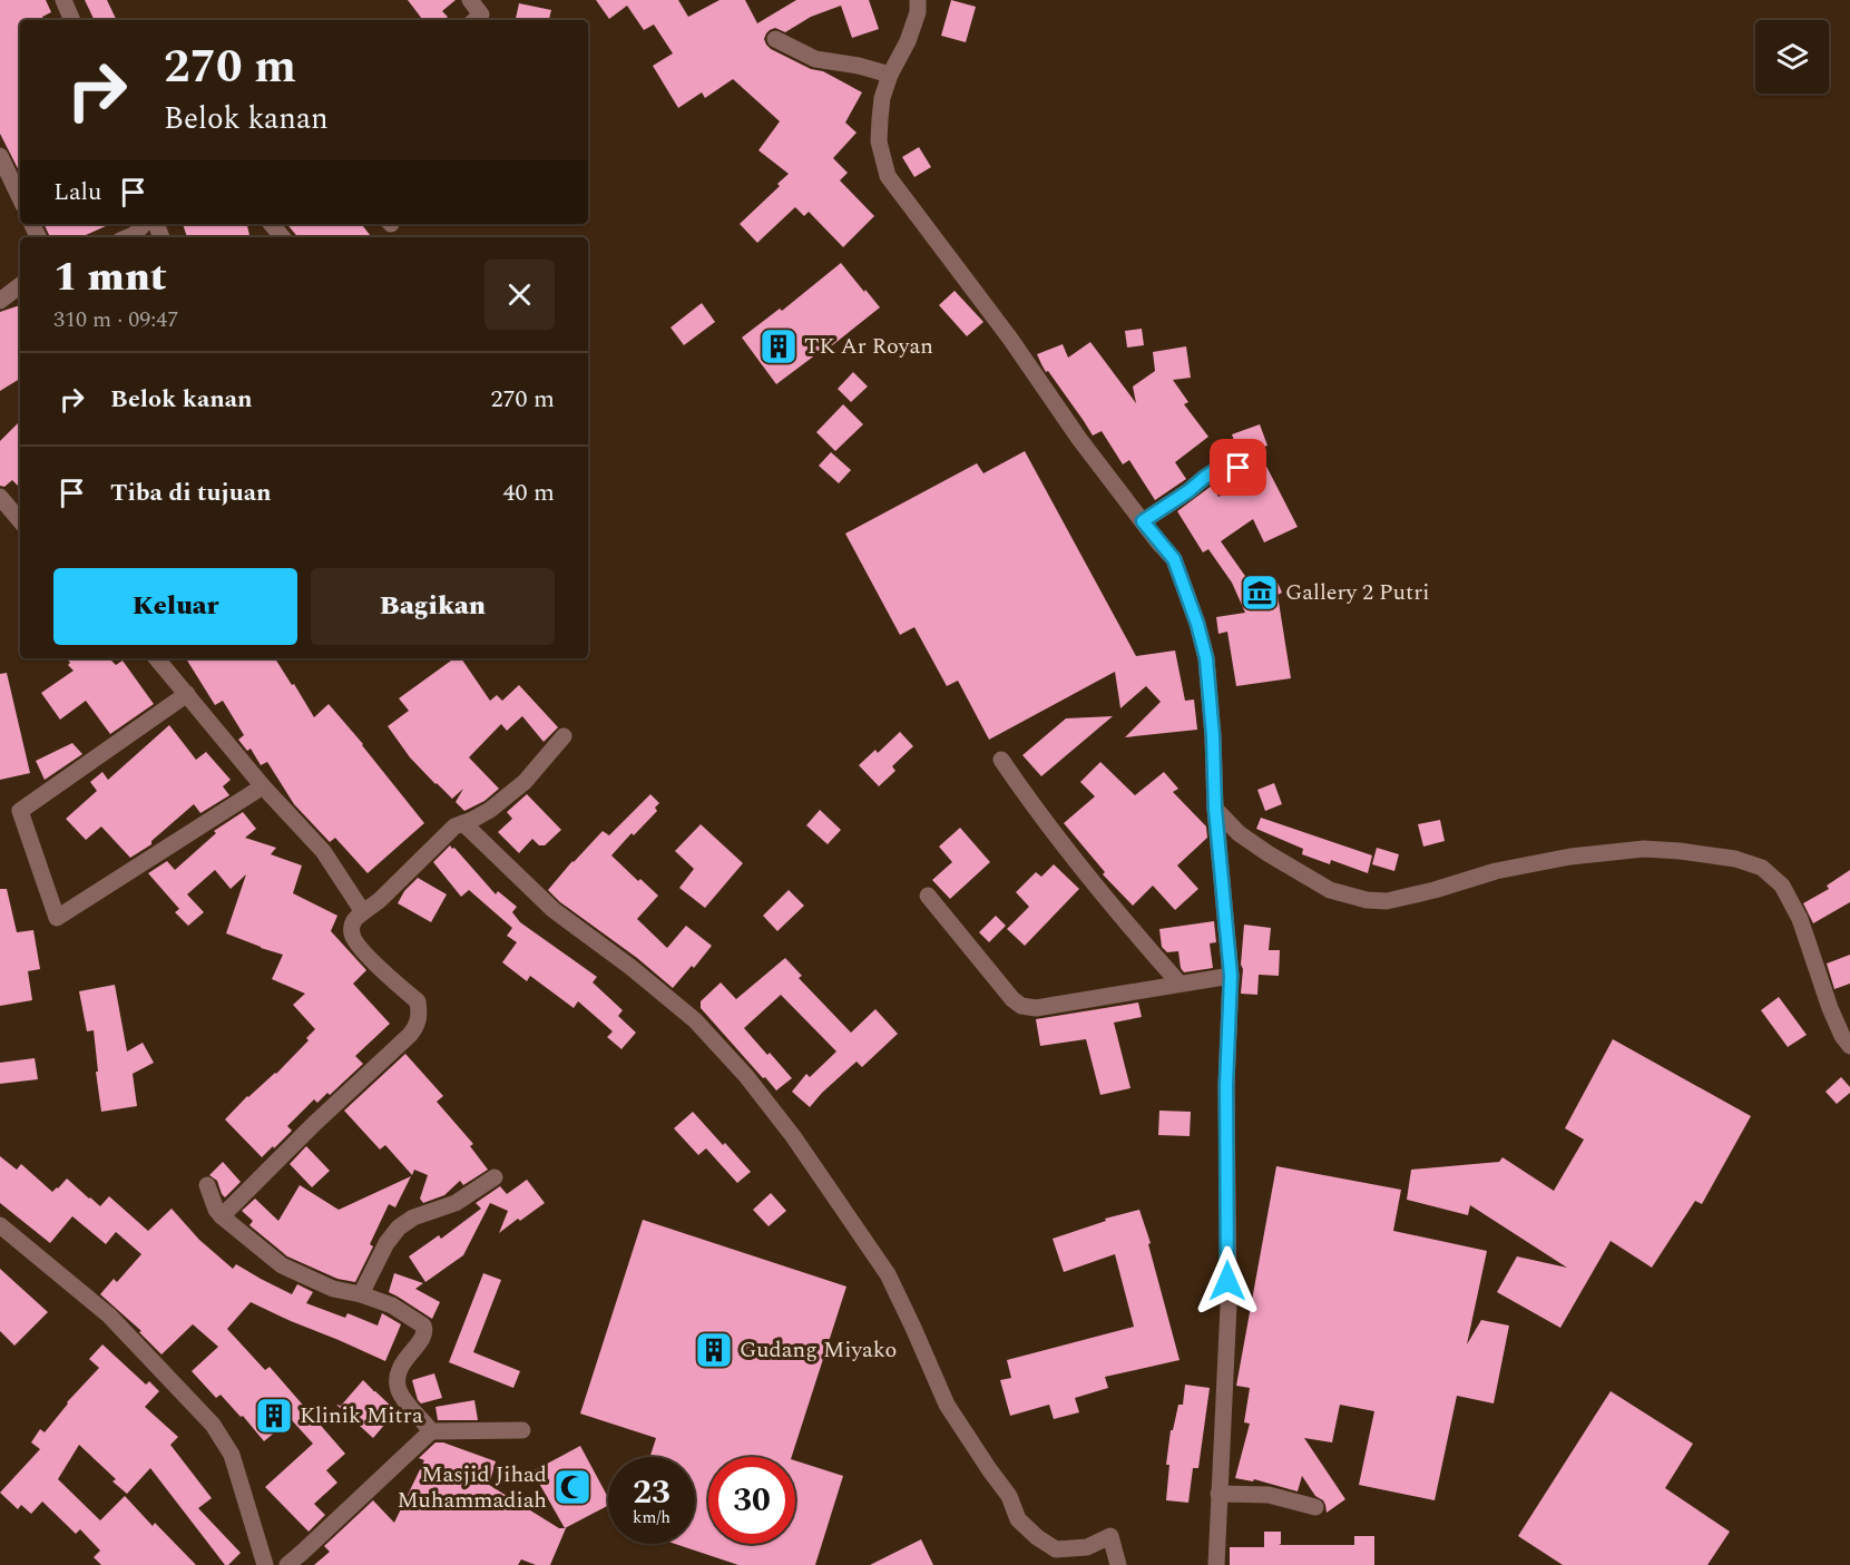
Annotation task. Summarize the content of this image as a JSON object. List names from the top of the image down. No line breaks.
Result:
{"places":{"building":["TK Ar Royan","Gudang Miyako","Klinik Mitra"],"museum":["Gallery 2 Putri"],"mosque":["Masjid Jihad Muhammadiah"]},"page":{"turn":["270 m","Belok kanan"],"then":"Lalu","heading":["1 mnt","310 m · 09:47"],"list":[{"name":"Belok kanan","value":"270 m"},{"name":"Tiba di tujuan","value":"40 m"}],"buttons":["Keluar","Bagikan"],"speed":"23 km/h","limit":"30"}}
